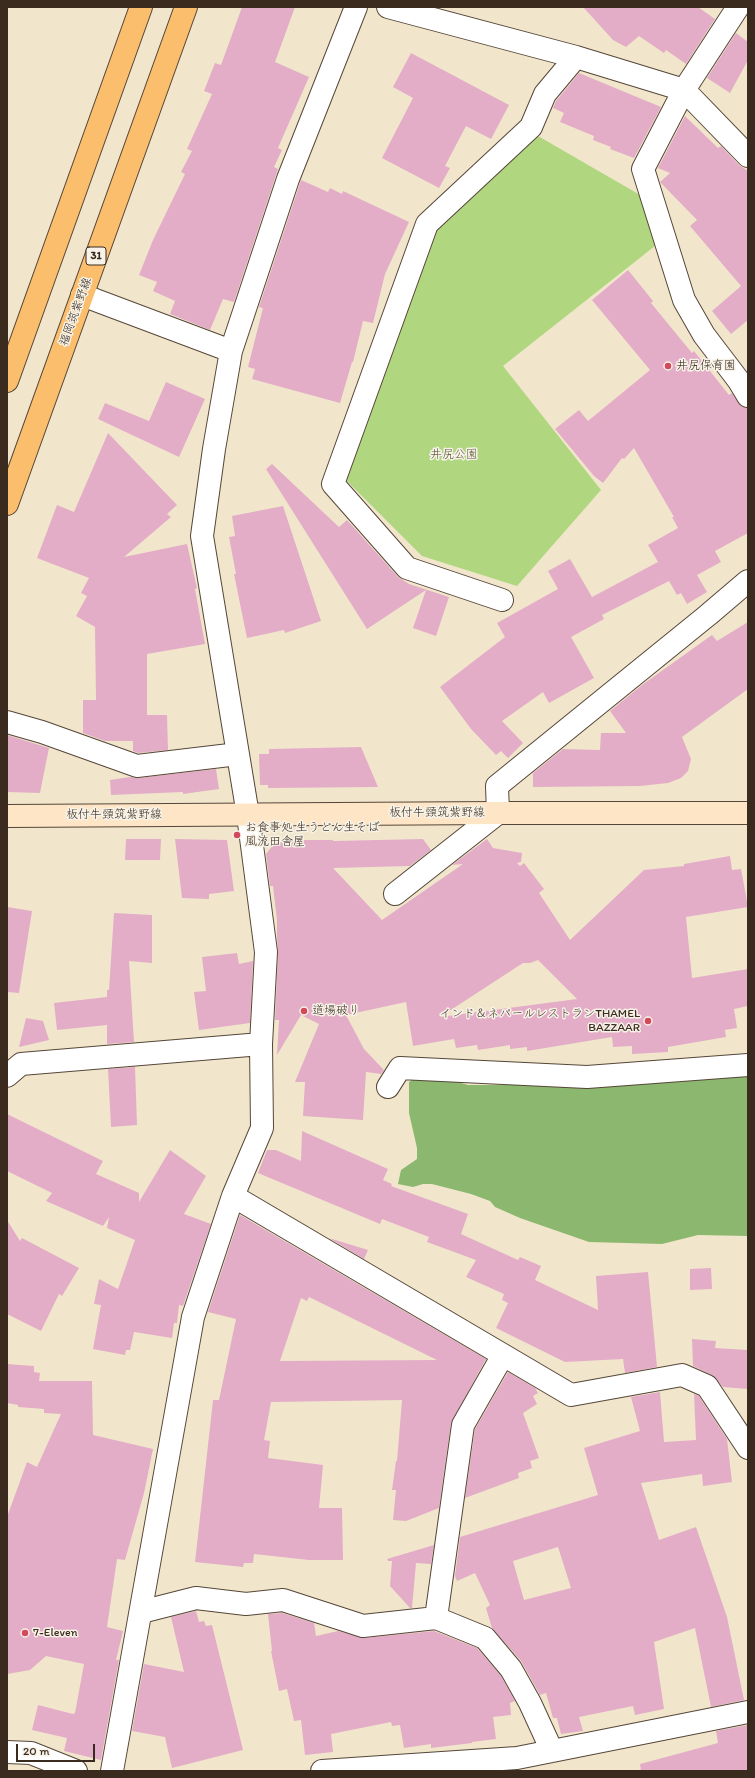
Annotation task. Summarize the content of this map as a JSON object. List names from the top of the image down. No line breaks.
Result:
{"streets":{"main road":["31","福岡筑紫野線","板付牛頸筑紫野線"]},"parks":["井尻公園"],"places":["井尻保育園","お食事処 生うどん生そば 風流田舎屋","道場破り","インド＆ネパールレストランTHAMEL BAZZAAR","7-Eleven"],"scale_bar":"20 m"}
